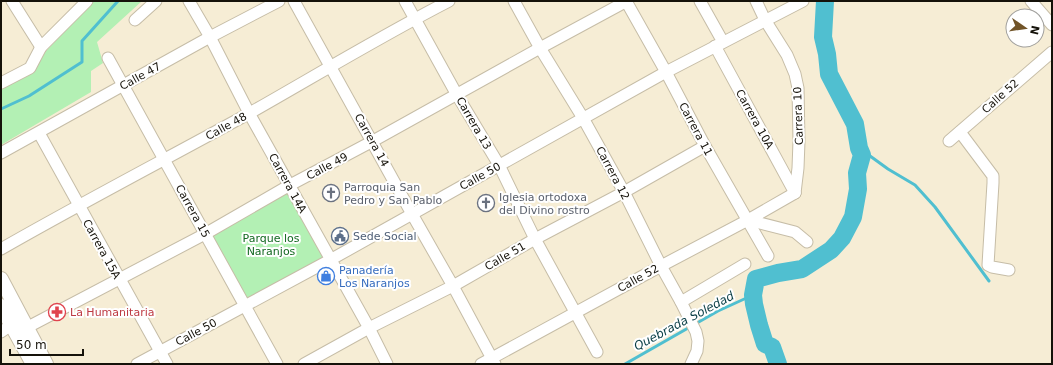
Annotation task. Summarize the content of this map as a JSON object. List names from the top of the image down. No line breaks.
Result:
{"streets":{"street":["Calle 47","Calle 52","Carrera 10","Carrera 10A","Carrera 13","Calle 48","Carrera 11","Carrera 14","Calle 49","Carrera 12","Calle 50","Carrera 14A","Carrera 15","Carrera 15A","Calle 51"]},"crossings":[["Calle 47","Carrera 14A"],["Calle 47","Carrera 15"],["Calle 47","Carrera 15A"],["Calle 52","Carrera 10"],["Calle 52","Carrera 10A"],["Calle 52","Carrera 13"],["Calle 52","Carrera 11"],["Calle 52","Carrera 14"],["Calle 52","Carrera 12"],["Carrera 10","Carrera 10A"],["Carrera 10","Calle 50"],["Carrera 10A","Calle 50"],["Carrera 13","Calle 48"],["Carrera 13","Calle 49"],["Carrera 13","Calle 50"],["Carrera 13","Calle 51"],["Calle 48","Carrera 14"],["Calle 48","Carrera 14A"],["Calle 48","Carrera 15"],["Calle 48","Carrera 15A"],["Carrera 11","Calle 49"],["Carrera 11","Calle 50"],["Carrera 11","Calle 51"],["Carrera 14","Calle 49"],["Carrera 14","Calle 50"],["Carrera 14","Calle 51"],["Calle 49","Carrera 12"],["Calle 49","Carrera 14A"],["Calle 49","Carrera 15"],["Calle 49","Carrera 15A"],["Carrera 12","Calle 50"],["Carrera 12","Calle 51"],["Calle 50","Carrera 14A"],["Calle 50","Carrera 15"],["Calle 50","Carrera 15A"],["Carrera 14A","Calle 51"]],"water":["Quebrada Soledad"],"parks":["Parque los Naranjos"],"places":{"church":["Parroquia San Pedro y San Pablo","Iglesia ortodoxa del Divino rostro"],"public building":["Sede Social"],"shop":["Panadería Los Naranjos"],"pharmacy":["La Humanitaria"]},"scale_bar":"50 m","north":"right"}
